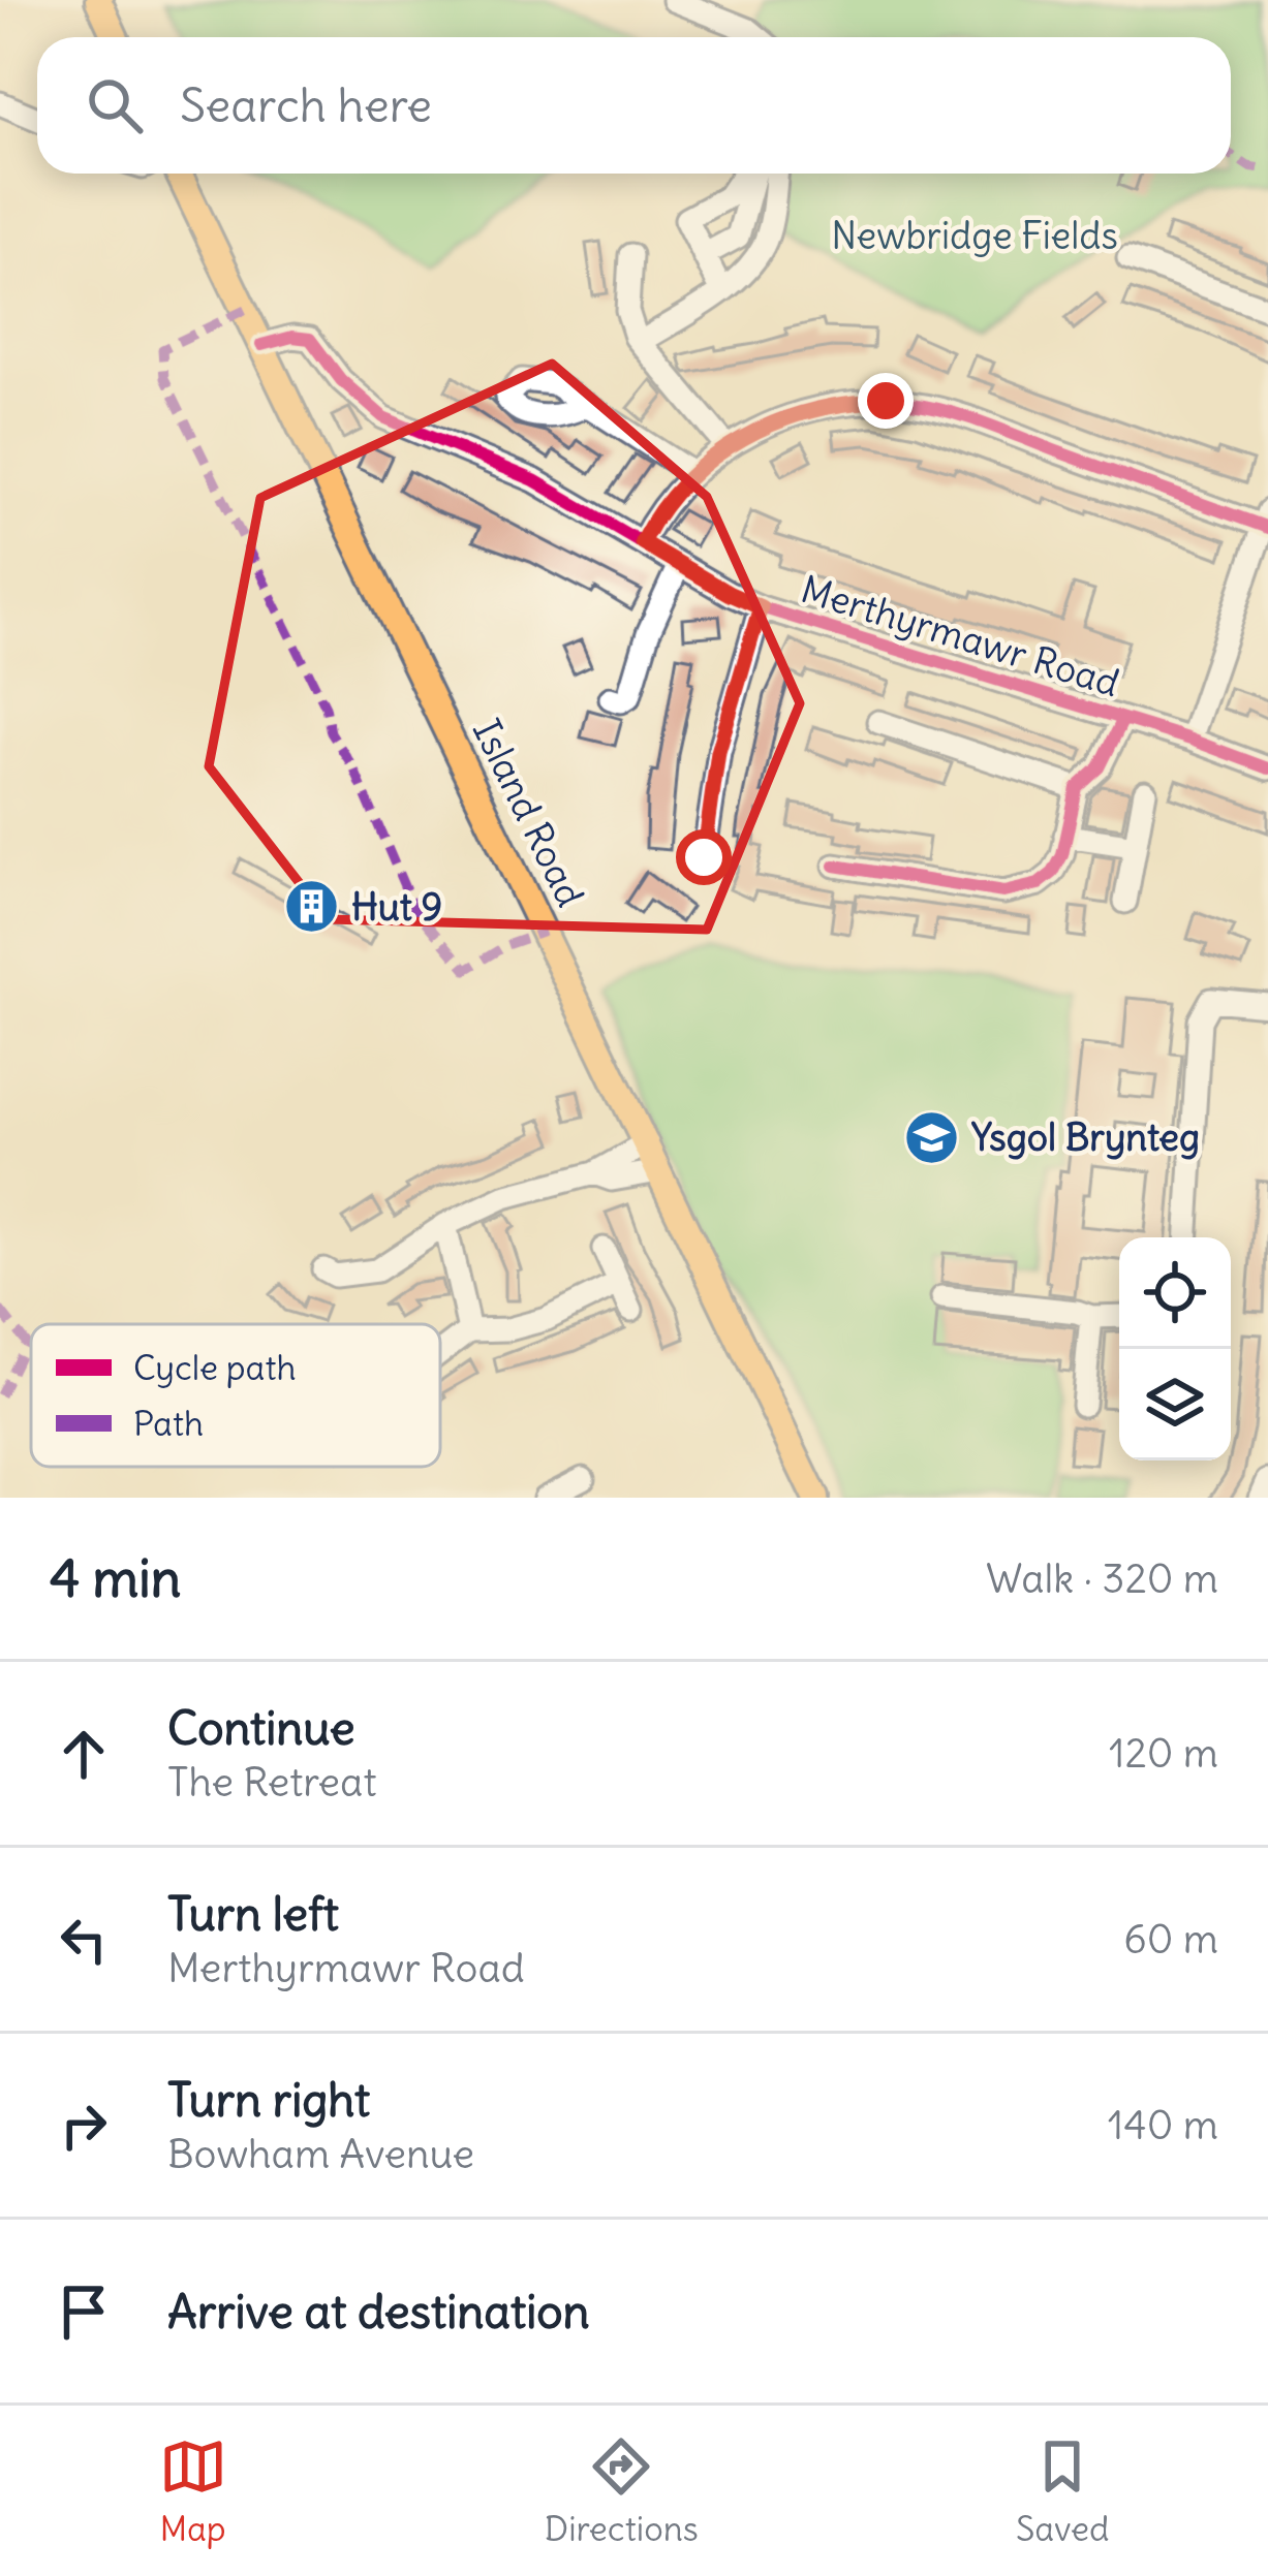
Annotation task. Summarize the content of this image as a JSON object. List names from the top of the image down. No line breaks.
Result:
{"streets":{"main road":["Island Road"],"street":["Merthyrmawr Road"]},"crossings":[["Merthyrmawr Road","Island Road"]],"parks":["Newbridge Fields"],"places":{"building":["Hut 9"],"school or university":["Ysgol Brynteg"]},"legend":["Cycle path","Path"],"page":{"search":"Search here","heading":["4 min","Walk · 320 m"],"list":[["Continue","The Retreat","120 m"],["Turn left","Merthyrmawr Road","60 m"],["Turn right","Bowham Avenue","140 m"],"Arrive at destination"],"nav":["Map","Directions","Saved"]}}
